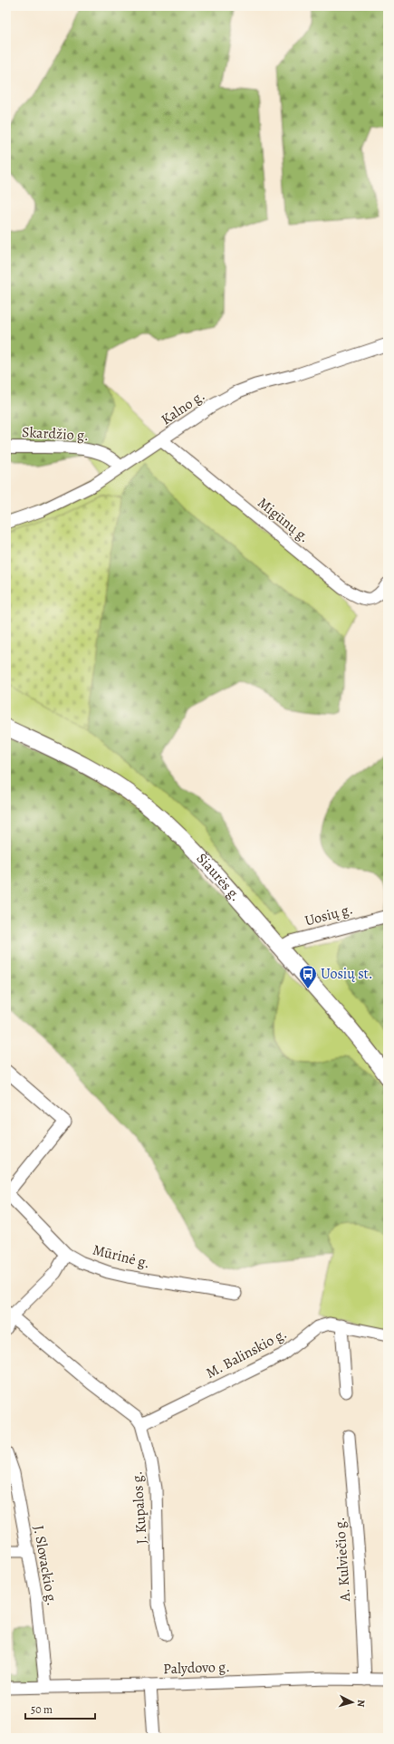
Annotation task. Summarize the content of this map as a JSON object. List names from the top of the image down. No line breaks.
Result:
{"streets":{"main road":["Šiaurės g."],"street":["Kalno g.","Skardžio g.","Migūnų g.","Uosių g.","Mūrinė g.","M. Balinskio g.","J. Kupalos g.","A. Kulviečio g.","J. Slovackio g.","Palydovo g."]},"crossings":[["Kalno g.","Skardžio g."],["Kalno g.","Migūnų g."],["Šiaurės g.","Uosių g."],["M. Balinskio g.","J. Kupalos g."],["A. Kulviečio g.","Palydovo g."],["J. Slovackio g.","Palydovo g."]],"places":{"bus stop":["Uosių st."]},"scale_bar":"50 m","north":"right"}
